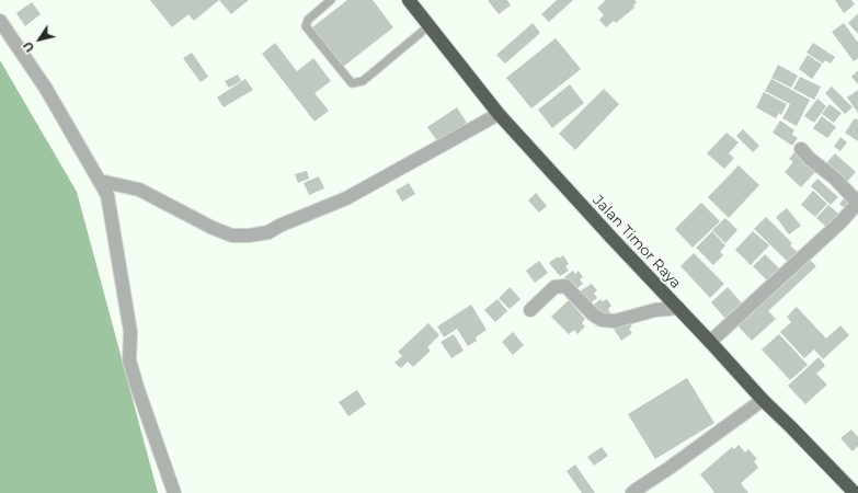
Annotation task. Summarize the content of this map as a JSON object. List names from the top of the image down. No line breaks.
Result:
{"streets":{"highway":["Jalan Timor Raya"]},"north":"bottom left"}
